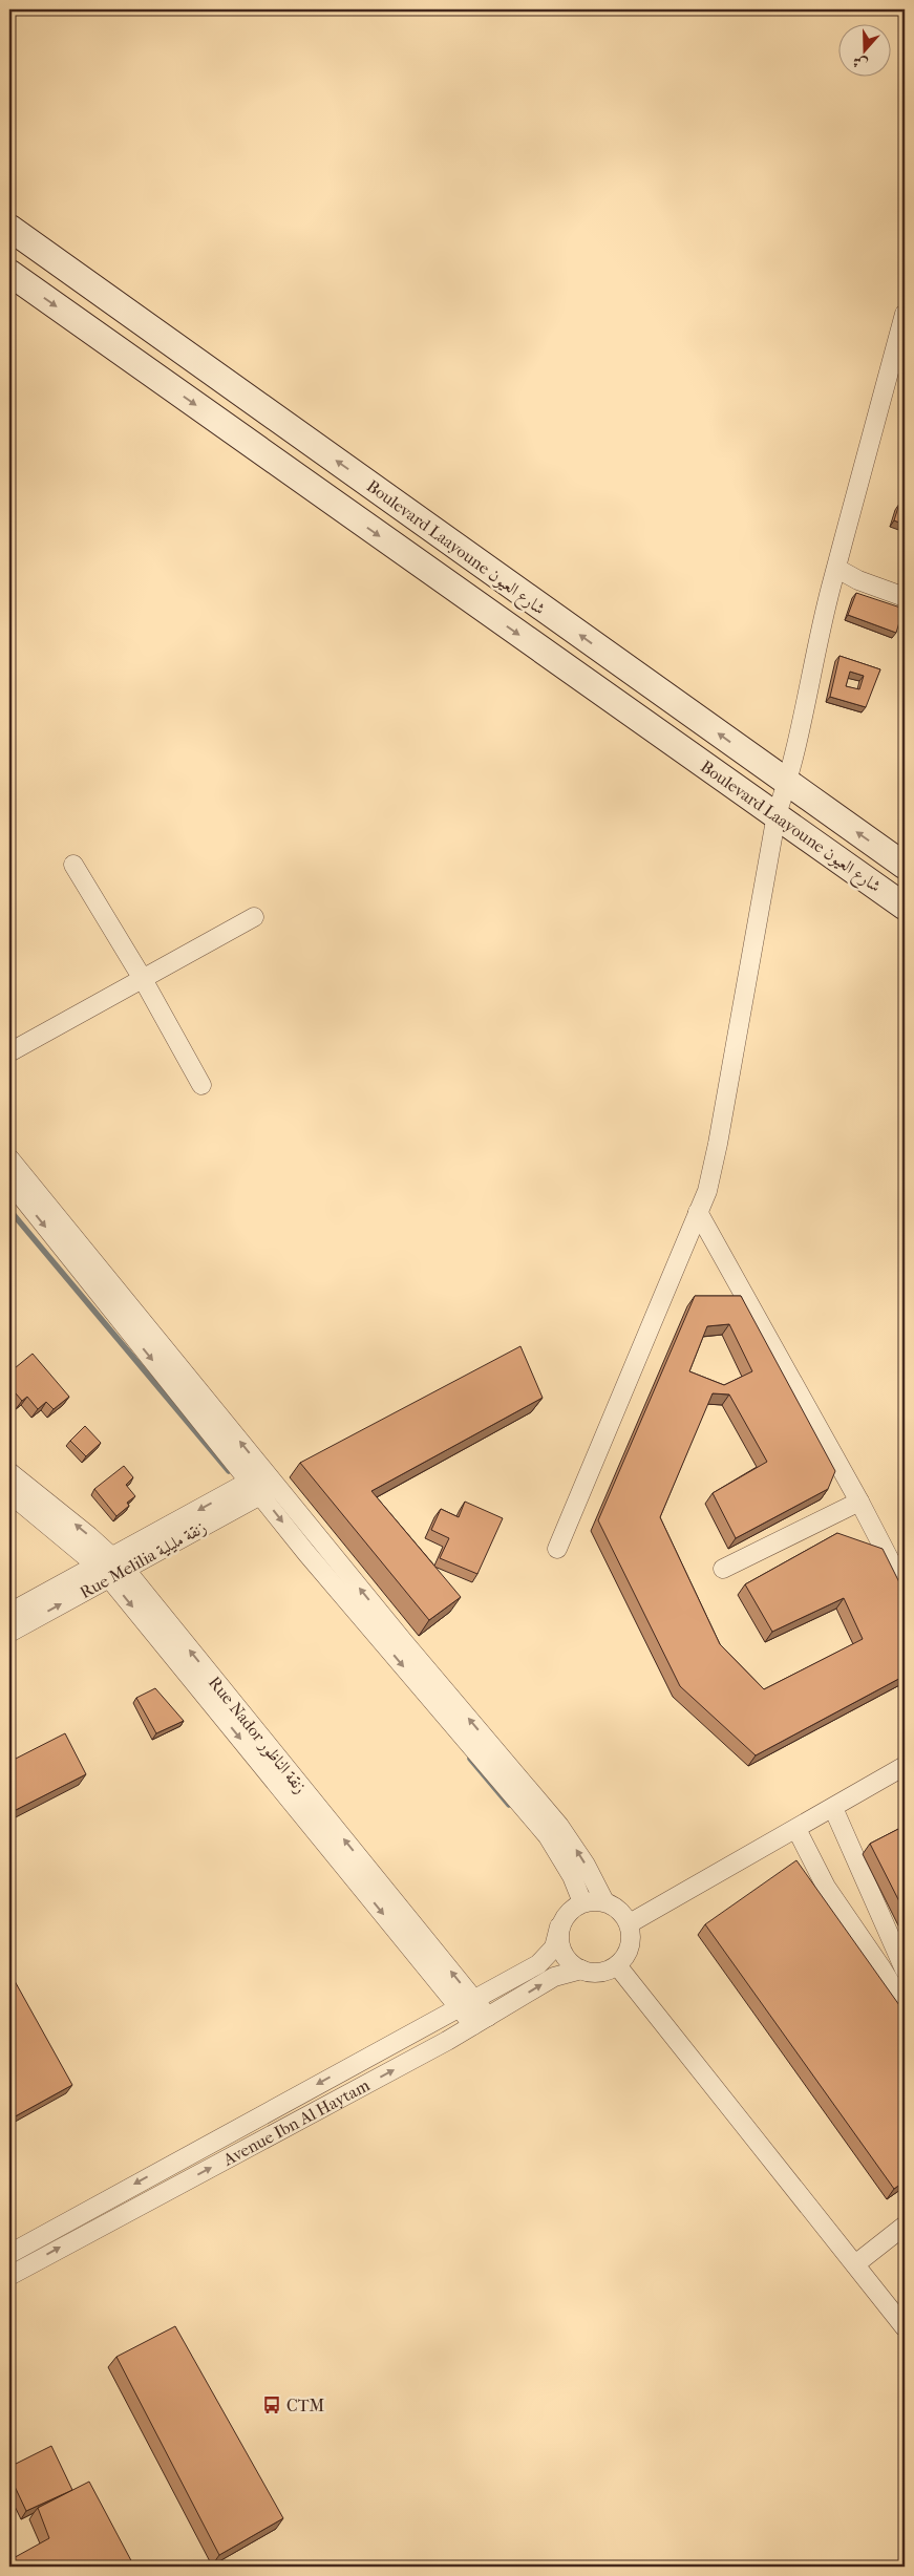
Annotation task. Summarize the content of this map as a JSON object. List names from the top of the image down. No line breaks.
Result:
{"streets":{"street":["Boulevard Laayoune شارع العيون","Rue Melilia زنقة مليلية","Rue Nador زنقة الناظور","Avenue Ibn Al Haytam"]},"crossings":[["Rue Melilia زنقة مليلية","Rue Nador زنقة الناظور"],["Rue Nador زنقة الناظور","Avenue Ibn Al Haytam"]],"places":{"bus stop":["CTM"]},"north":"bottom"}
